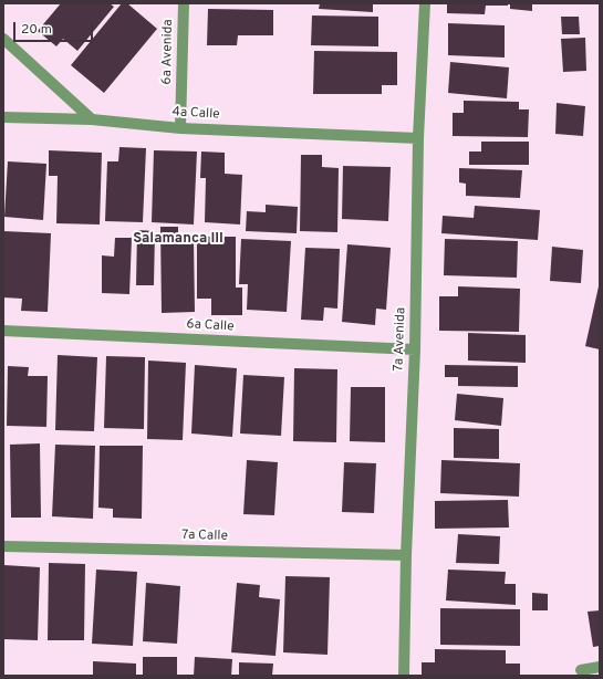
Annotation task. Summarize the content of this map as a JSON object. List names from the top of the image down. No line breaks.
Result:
{"streets":{"street":["6a Avenida","4a Calle","6a Calle","7a Avenida","7a Calle"]},"crossings":[["6a Avenida","4a Calle"],["4a Calle","7a Avenida"],["6a Calle","7a Avenida"],["7a Avenida","7a Calle"]],"districts":["Salamanca III"],"scale_bar":"20 m"}
